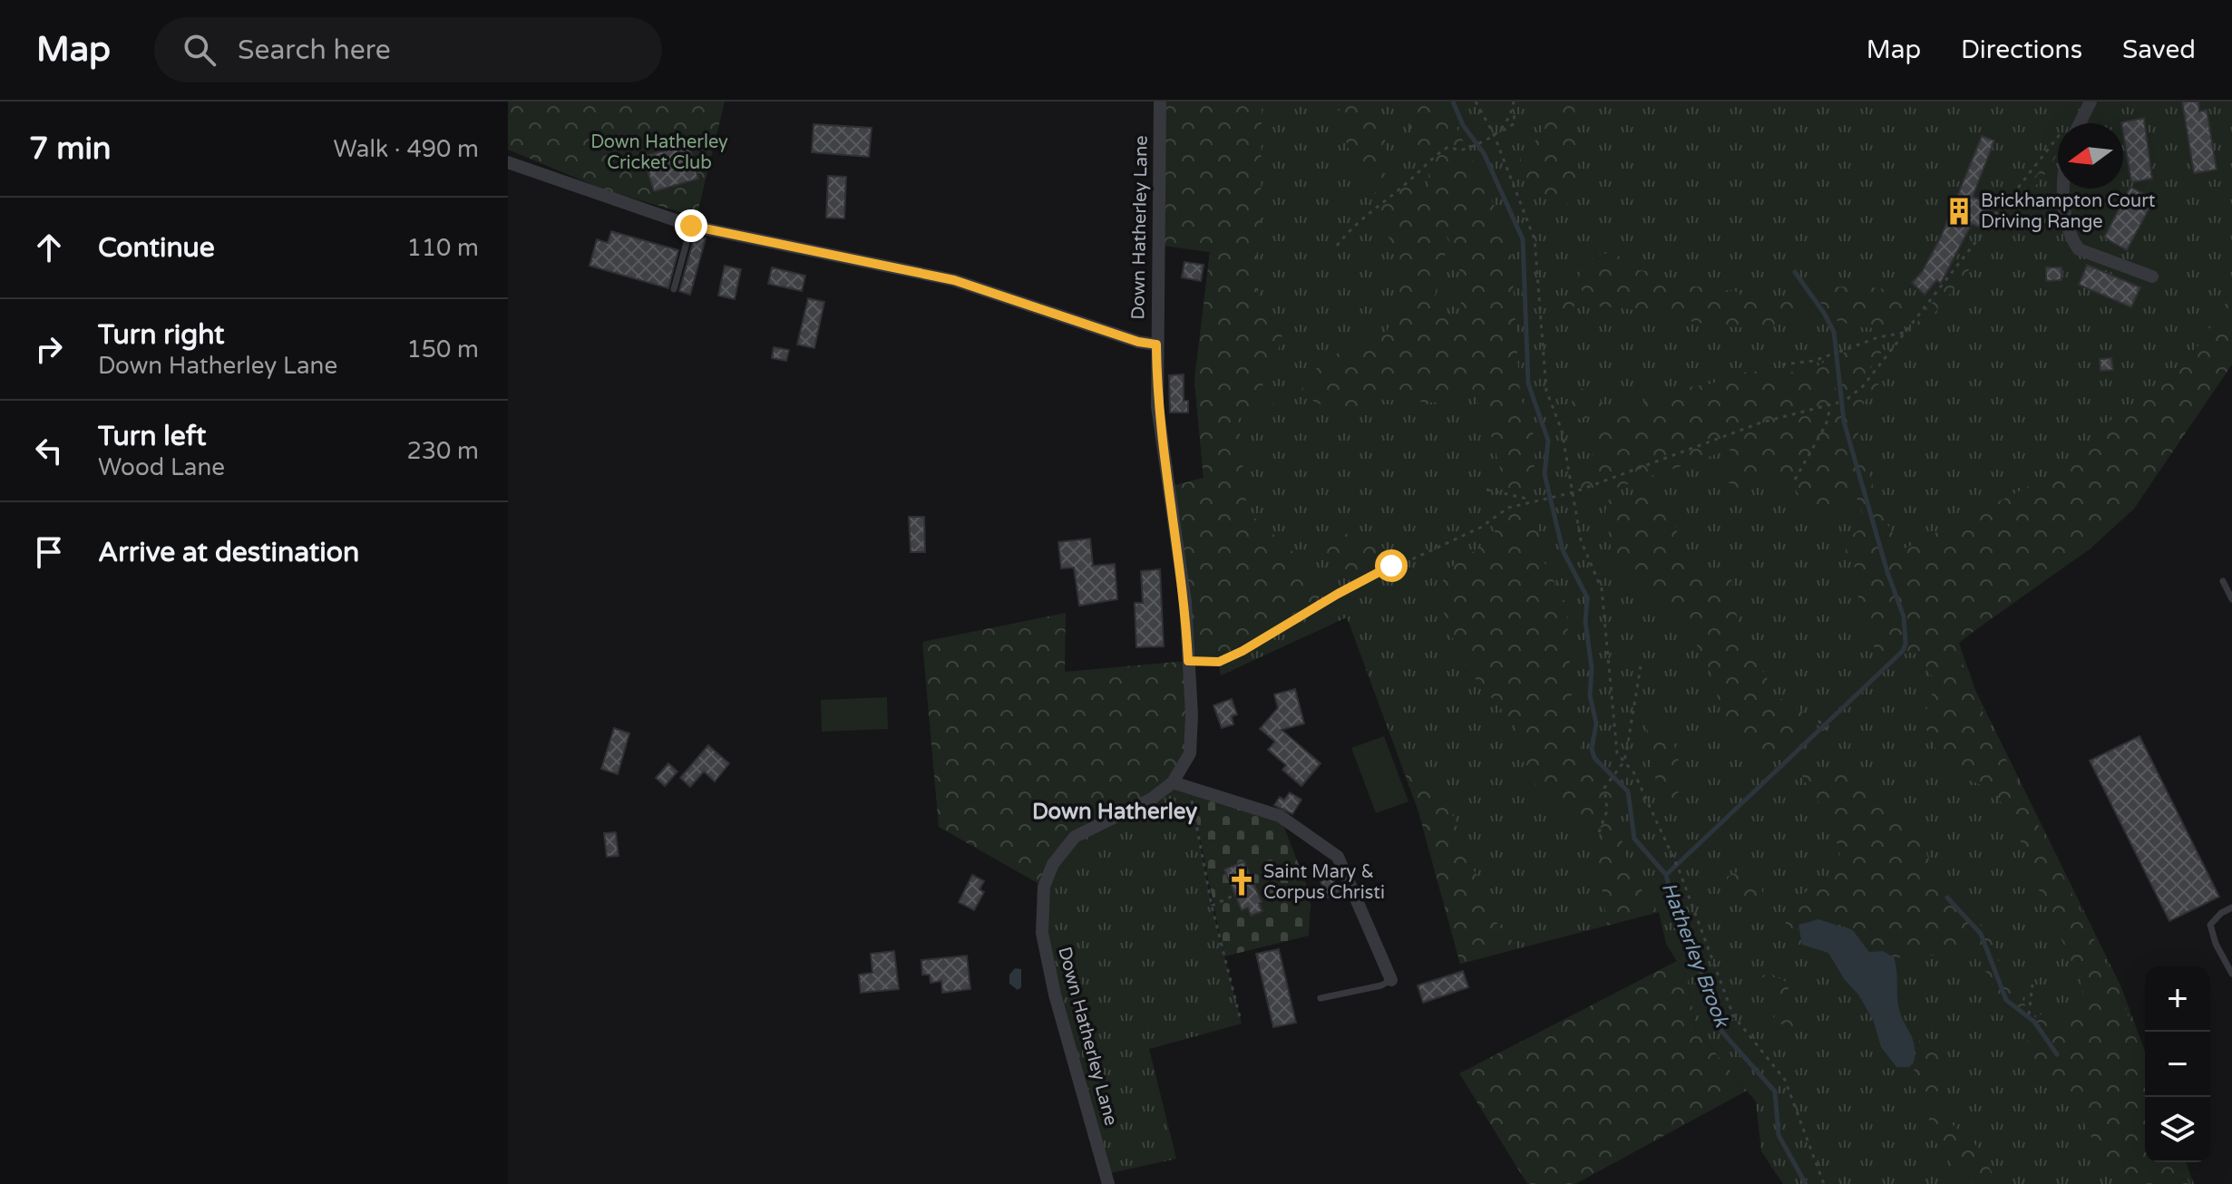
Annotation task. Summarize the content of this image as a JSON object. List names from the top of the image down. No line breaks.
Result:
{"streets":{"street":["Down Hatherley Lane"]},"districts":["Down Hatherley"],"water":["Hatherley Brook"],"parks":["Down Hatherley Cricket Club"],"places":{"building":["Brickhampton Court Driving Range"],"church":["Saint Mary & Corpus Christi"]},"north":"left","page":{"header":"Map","search":"Search here","nav":["Map","Directions","Saved"],"heading":["7 min","Walk · 490 m"],"list":[["Continue","110 m"],["Turn right","Down Hatherley Lane","150 m"],["Turn left","Wood Lane","230 m"],"Arrive at destination"],"map_buttons":["+","−"]}}
